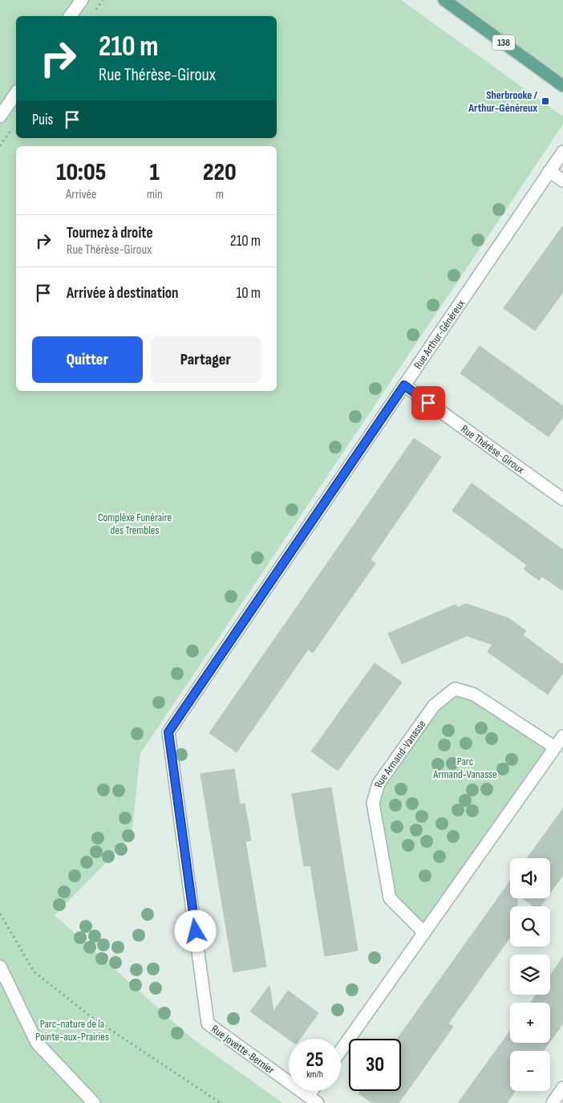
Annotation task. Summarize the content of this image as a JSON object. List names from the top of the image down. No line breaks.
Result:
{"streets":{"main road":["138"],"street":["Rue Arthur-Généreux","Rue Thérèse-Giroux","Rue Armand-Vanasse","Rue Jovette-Bernier"]},"crossings":[["Rue Arthur-Généreux","Rue Thérèse-Giroux"],["Rue Arthur-Généreux","Rue Jovette-Bernier"]],"parks":["Complèxe Funéraire des Trembles","Parc Armand-Vanasse","Parc-nature de la Pointe-aux-Prairies"],"places":{"transit":["Sherbrooke / Arthur-Généreux"]},"page":{"turn":["210 m","Rue Thérèse-Giroux"],"then":"Puis","eta":["10:05","Arrivée","1","min","220","m"],"list":[{"name":"Tournez à droite","note":"Rue Thérèse-Giroux","value":"210 m"},{"name":"Arrivée à destination","value":"10 m"}],"buttons":["Quitter","Partager"],"map_buttons":["+","−"],"speed":"25 km/h","limit":"30"}}
